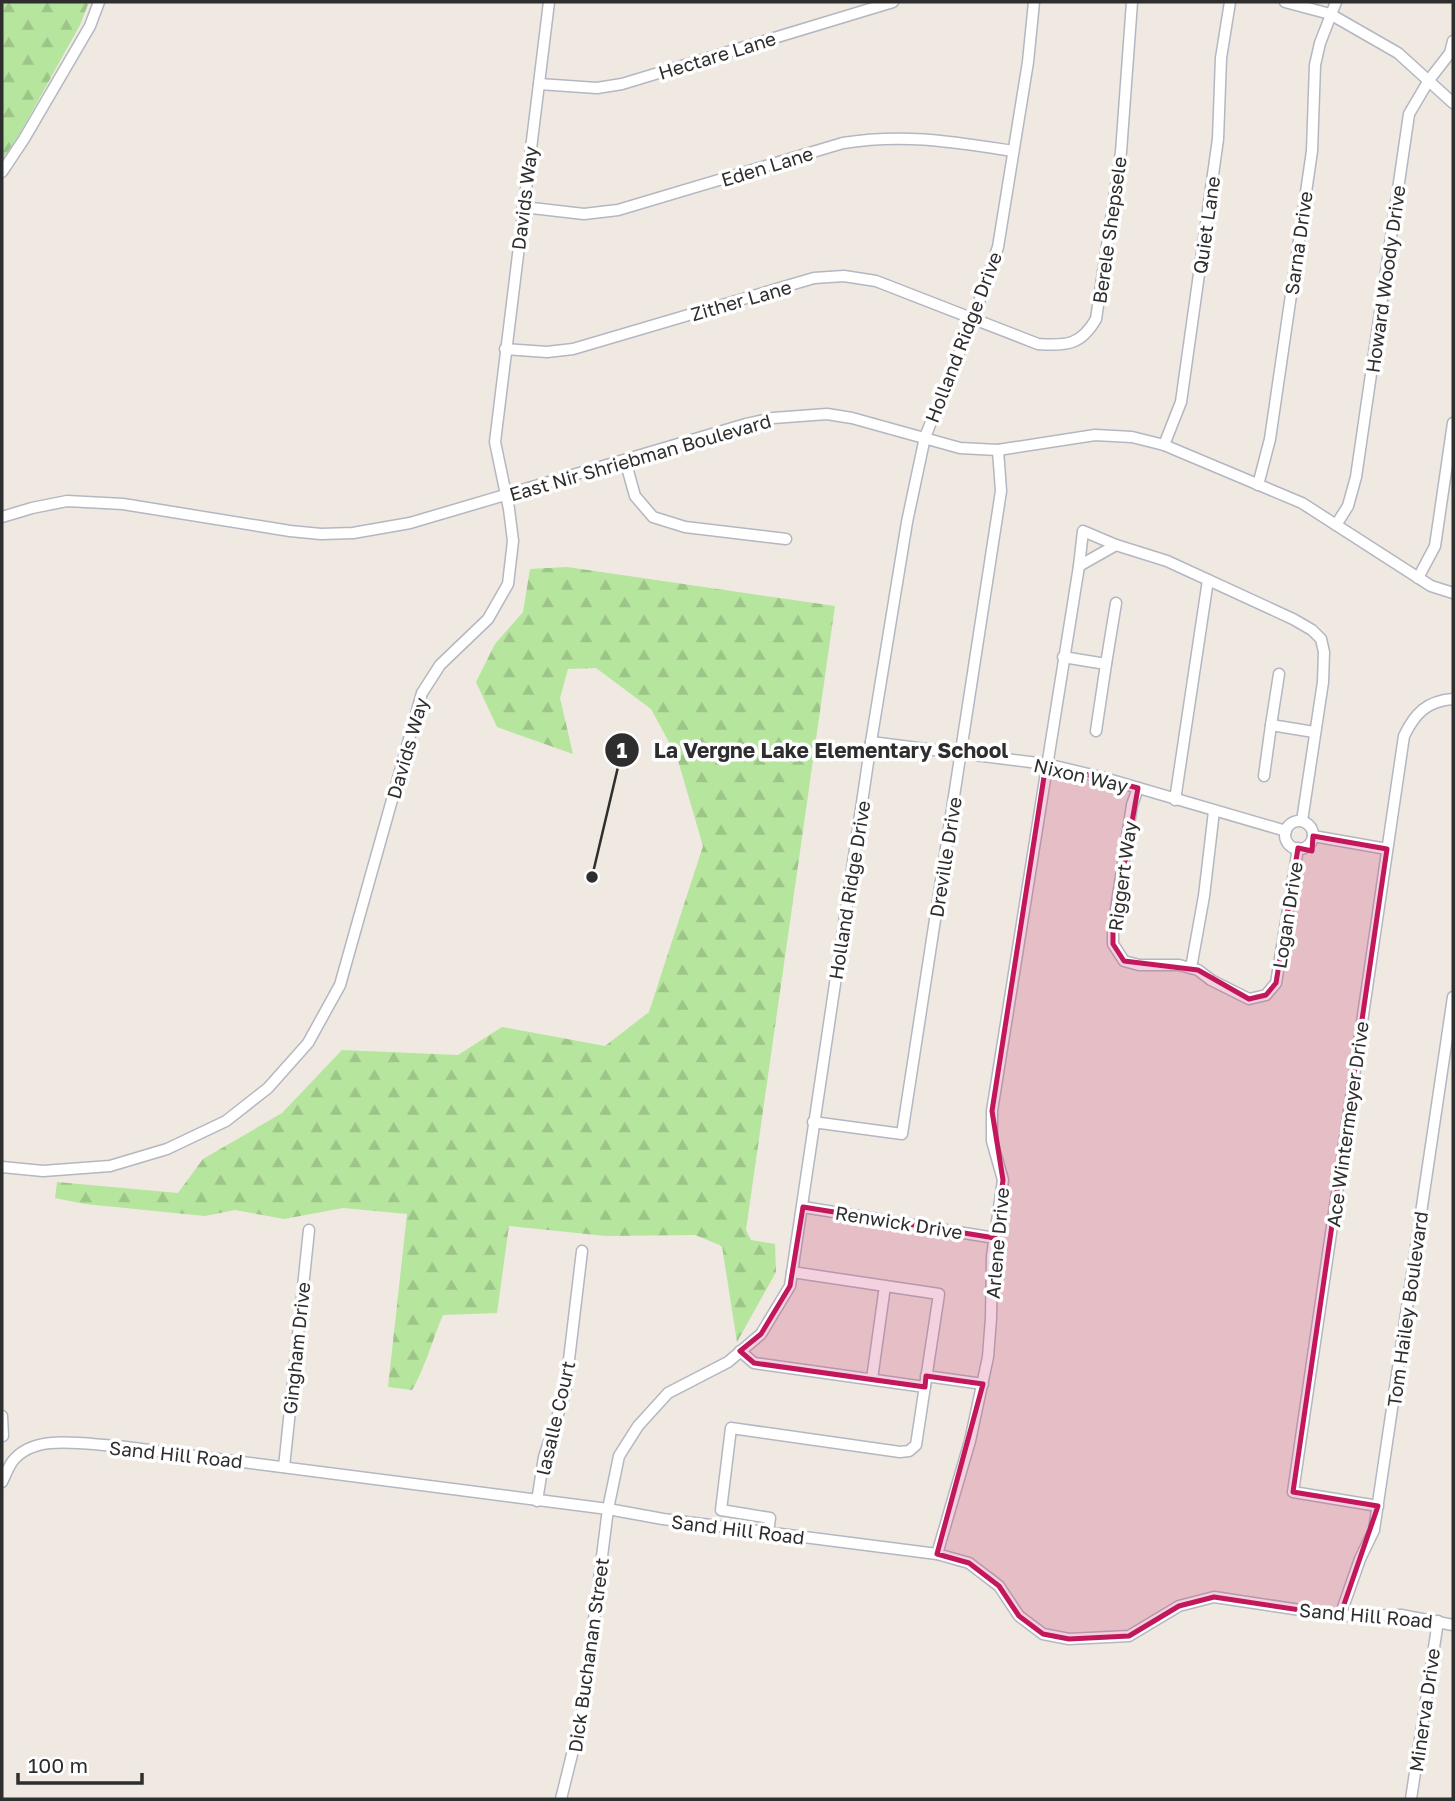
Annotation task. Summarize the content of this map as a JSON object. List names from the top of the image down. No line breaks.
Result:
{"streets":{"street":["Hectare Lane","Eden Lane","Davids Way","Quiet Lane","Berele Shepsele","Sarna Drive","Howard Woody Drive","Zither Lane","Holland Ridge Drive","East Nir Shriebman Boulevard","Nixon Way","Dreville Drive","Riggert Way","Logan Drive","Ace Wintermeyer Drive","Renwick Drive","Arlene Drive","Tom Hailey Boulevard","Gingham Drive","lasalle Court","Sand Hill Road","Dick Buchanan Street","Minerva Drive"]},"crossings":[["Hectare Lane","Davids Way"],["Eden Lane","Davids Way"],["Eden Lane","Holland Ridge Drive"],["Davids Way","Zither Lane"],["Davids Way","East Nir Shriebman Boulevard"],["Quiet Lane","East Nir Shriebman Boulevard"],["Berele Shepsele","Zither Lane"],["Berele Shepsele","Holland Ridge Drive"],["Sarna Drive","East Nir Shriebman Boulevard"],["Howard Woody Drive","East Nir Shriebman Boulevard"],["Zither Lane","Holland Ridge Drive"],["Holland Ridge Drive","East Nir Shriebman Boulevard"],["Holland Ridge Drive","Nixon Way"],["Holland Ridge Drive","Dreville Drive"],["Holland Ridge Drive","Renwick Drive"],["Holland Ridge Drive","Sand Hill Road"],["Holland Ridge Drive","Dick Buchanan Street"],["East Nir Shriebman Boulevard","Dreville Drive"],["Nixon Way","Dreville Drive"],["Nixon Way","Riggert Way"],["Nixon Way","Logan Drive"],["Nixon Way","Arlene Drive"],["Riggert Way","Logan Drive"],["Ace Wintermeyer Drive","Tom Hailey Boulevard"],["Renwick Drive","Arlene Drive"],["Arlene Drive","Sand Hill Road"],["Tom Hailey Boulevard","Sand Hill Road"],["Gingham Drive","Sand Hill Road"],["lasalle Court","Sand Hill Road"],["Sand Hill Road","Dick Buchanan Street"],["Sand Hill Road","Minerva Drive"]],"places":["La Vergne Lake Elementary School"],"scale_bar":"100 m"}
